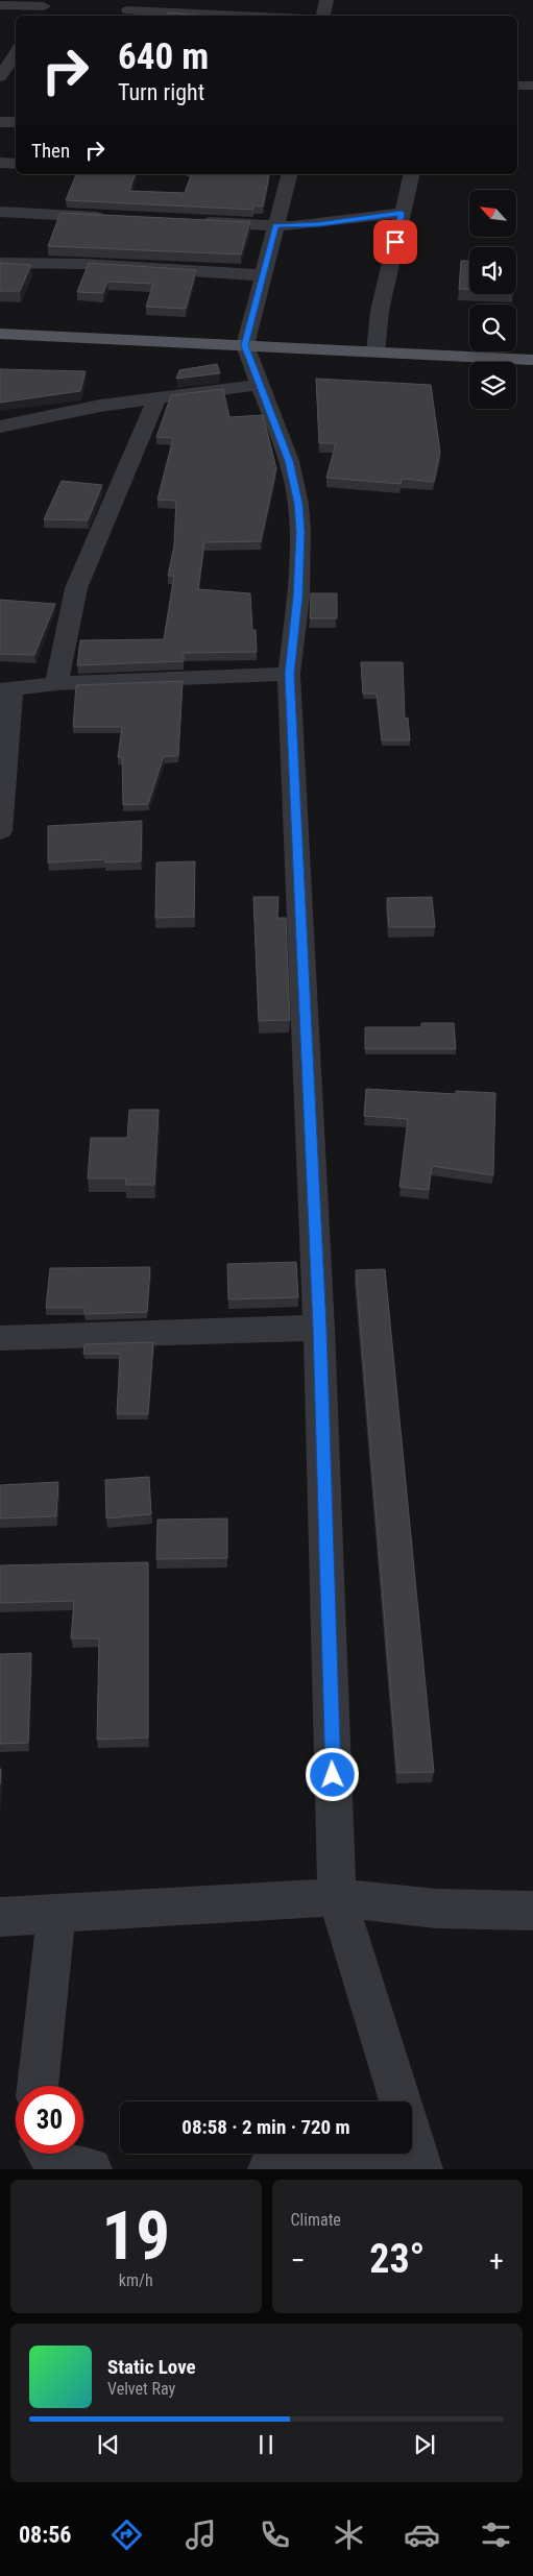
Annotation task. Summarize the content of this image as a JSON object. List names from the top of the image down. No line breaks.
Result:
{"north":"top left","page":{"turn":["640 m","Turn right"],"then":"Then","limit":"30","trip":"08:58 · 2 min · 720 m","tile":[["19","km/h"],"Climate"],"heat":["−","23°","+"],"song":["Static Love","Velvet Ray"],"tabs":"08:56"}}
